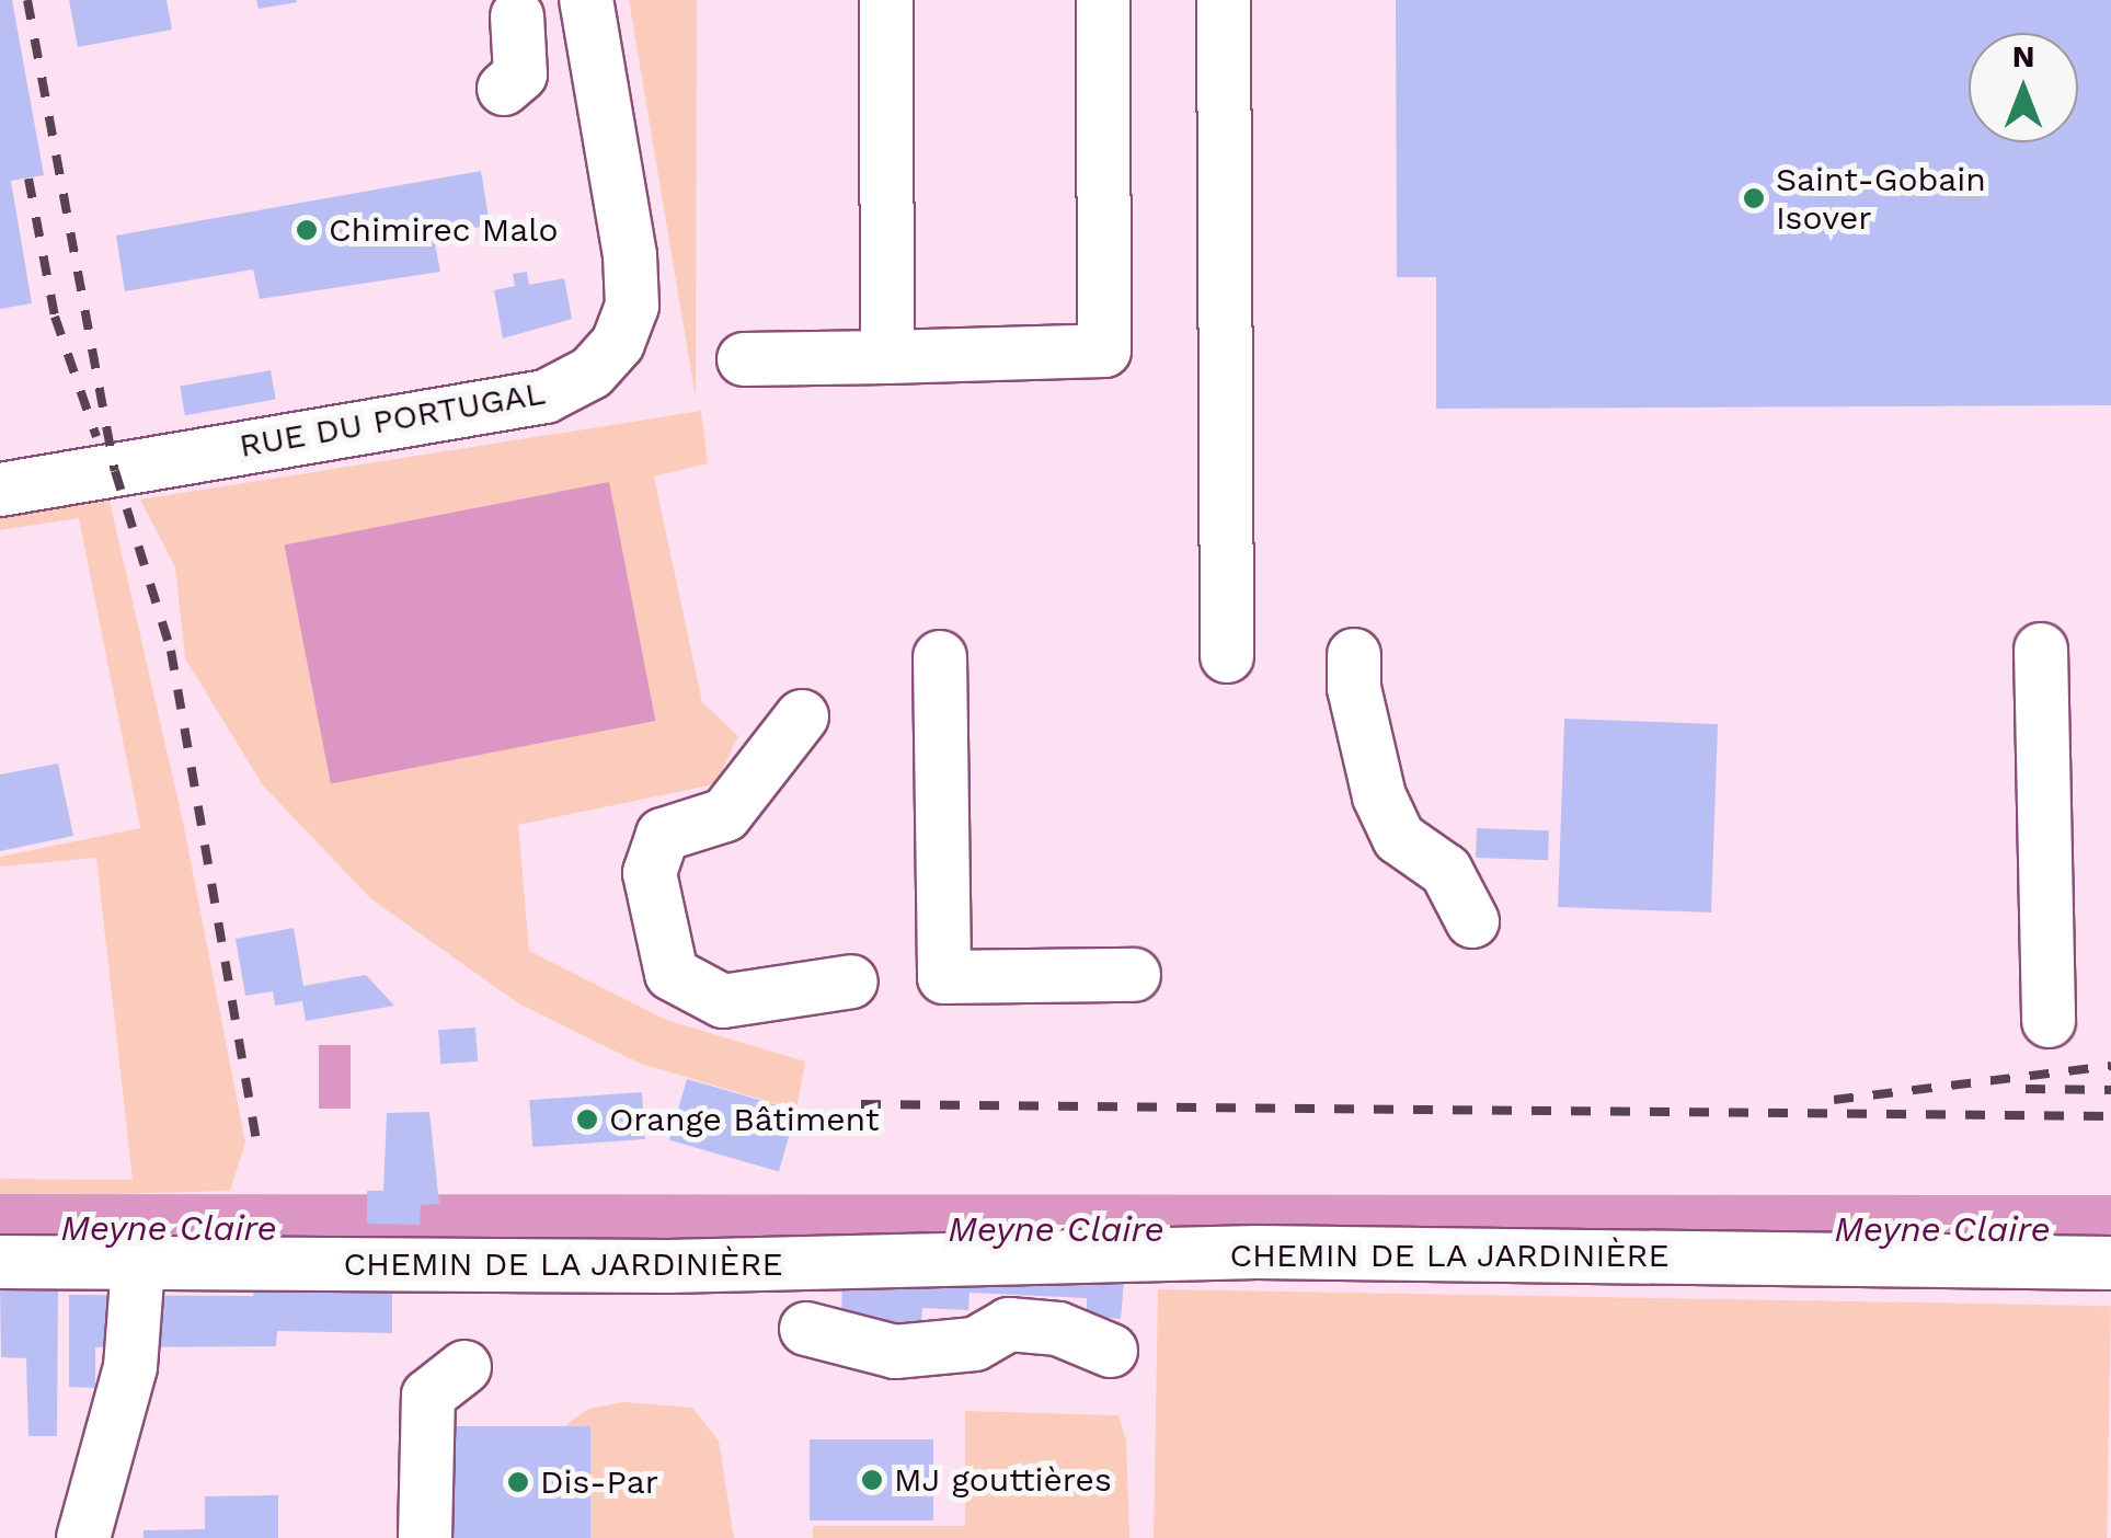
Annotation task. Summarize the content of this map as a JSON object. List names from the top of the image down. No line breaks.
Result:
{"streets":{"street":["RUE DU PORTUGAL","CHEMIN DE LA JARDINIÈRE"]},"water":["Meyne Claire"],"places":["Saint-Gobain Isover","Chimirec Malo","Orange Bâtiment","MJ gouttières","Dis-Par"],"north":"top"}
